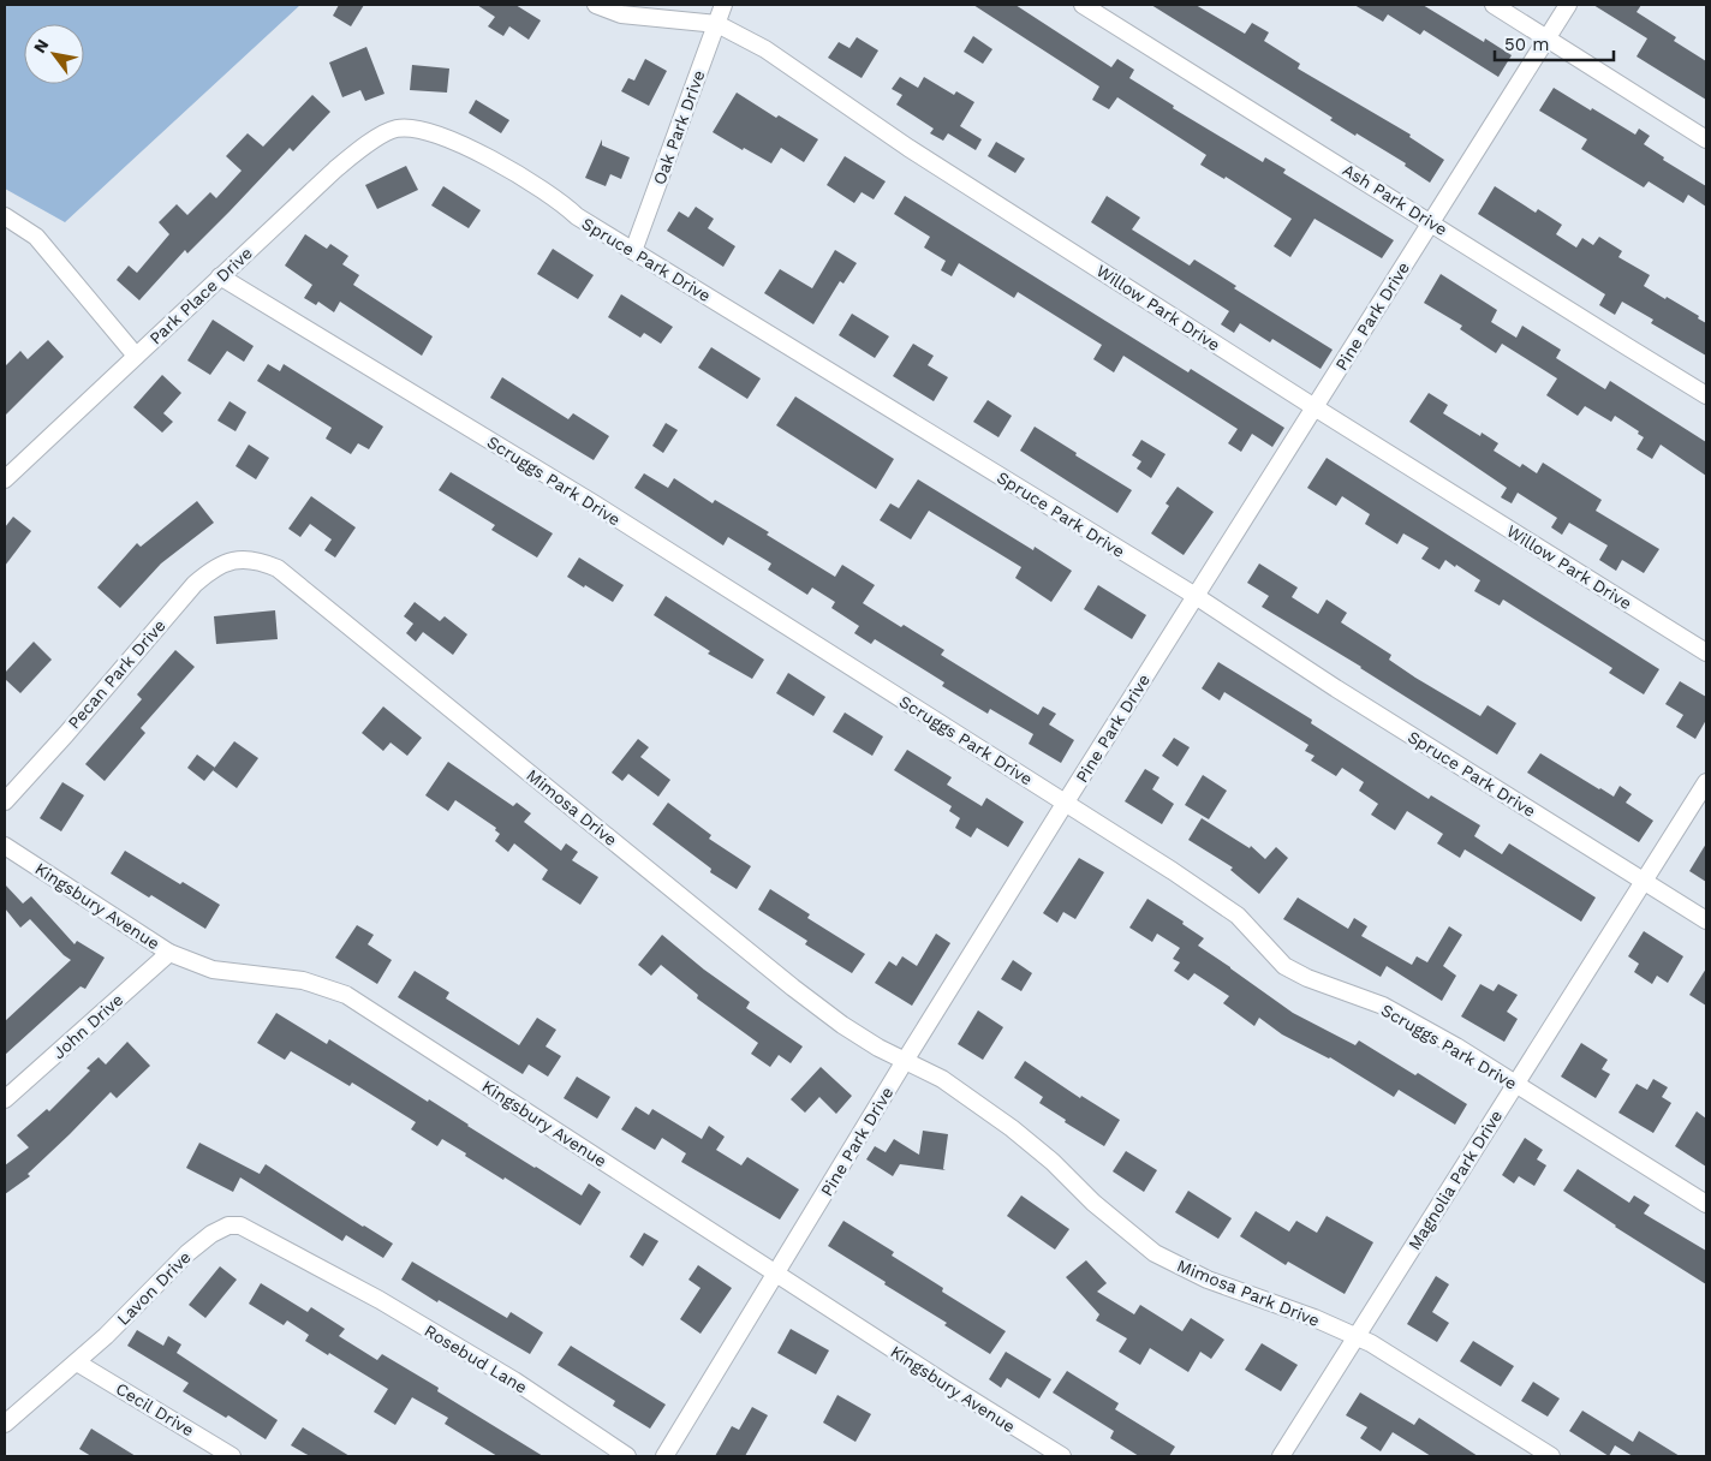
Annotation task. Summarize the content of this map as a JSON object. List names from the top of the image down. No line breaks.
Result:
{"streets":{"street":["Oak Park Drive","Ash Park Drive","Spruce Park Drive","Park Place Drive","Willow Park Drive","Pine Park Drive","Scruggs Park Drive","Pecan Park Drive","Mimosa Drive","Kingsbury Avenue","John Drive","Magnolia Park Drive","Lavon Drive","Mimosa Park Drive","Rosebud Lane","Cecil Drive"]},"crossings":[["Oak Park Drive","Spruce Park Drive"],["Oak Park Drive","Willow Park Drive"],["Ash Park Drive","Pine Park Drive"],["Spruce Park Drive","Park Place Drive"],["Spruce Park Drive","Pine Park Drive"],["Spruce Park Drive","Magnolia Park Drive"],["Park Place Drive","Scruggs Park Drive"],["Willow Park Drive","Pine Park Drive"],["Pine Park Drive","Scruggs Park Drive"],["Pine Park Drive","Mimosa Drive"],["Pine Park Drive","Kingsbury Avenue"],["Pine Park Drive","Mimosa Park Drive"],["Scruggs Park Drive","Magnolia Park Drive"],["Pecan Park Drive","Mimosa Drive"],["Mimosa Drive","Mimosa Park Drive"],["Kingsbury Avenue","John Drive"],["Magnolia Park Drive","Mimosa Park Drive"],["Lavon Drive","Rosebud Lane"],["Lavon Drive","Cecil Drive"]],"scale_bar":"50 m","north":"top left"}
